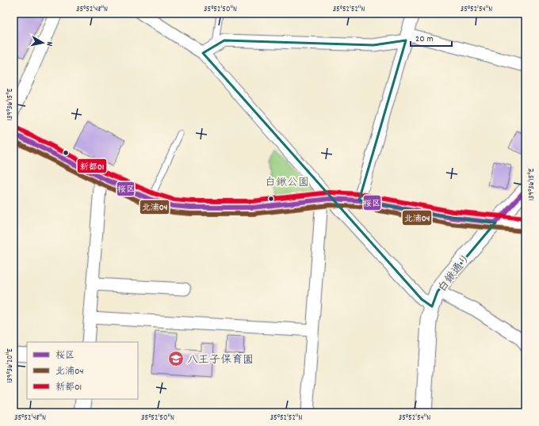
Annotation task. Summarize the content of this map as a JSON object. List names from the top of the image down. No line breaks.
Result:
{"streets":{"street":["白鍬通り"]},"parks":["白鍬公園"],"places":{"school or university":["八王子保育園"]},"lines":["transit line 新都01","transit line 桜区","transit line 北浦04"],"legend":["桜区","北浦04","新都01"],"scale_bar":"20 m","north":"right","coordinates":["35°52'48\"N","35°52'50\"N","35°52'52\"N","35°52'54\"N","139°36'15\"E","139°36'20\"E"]}
